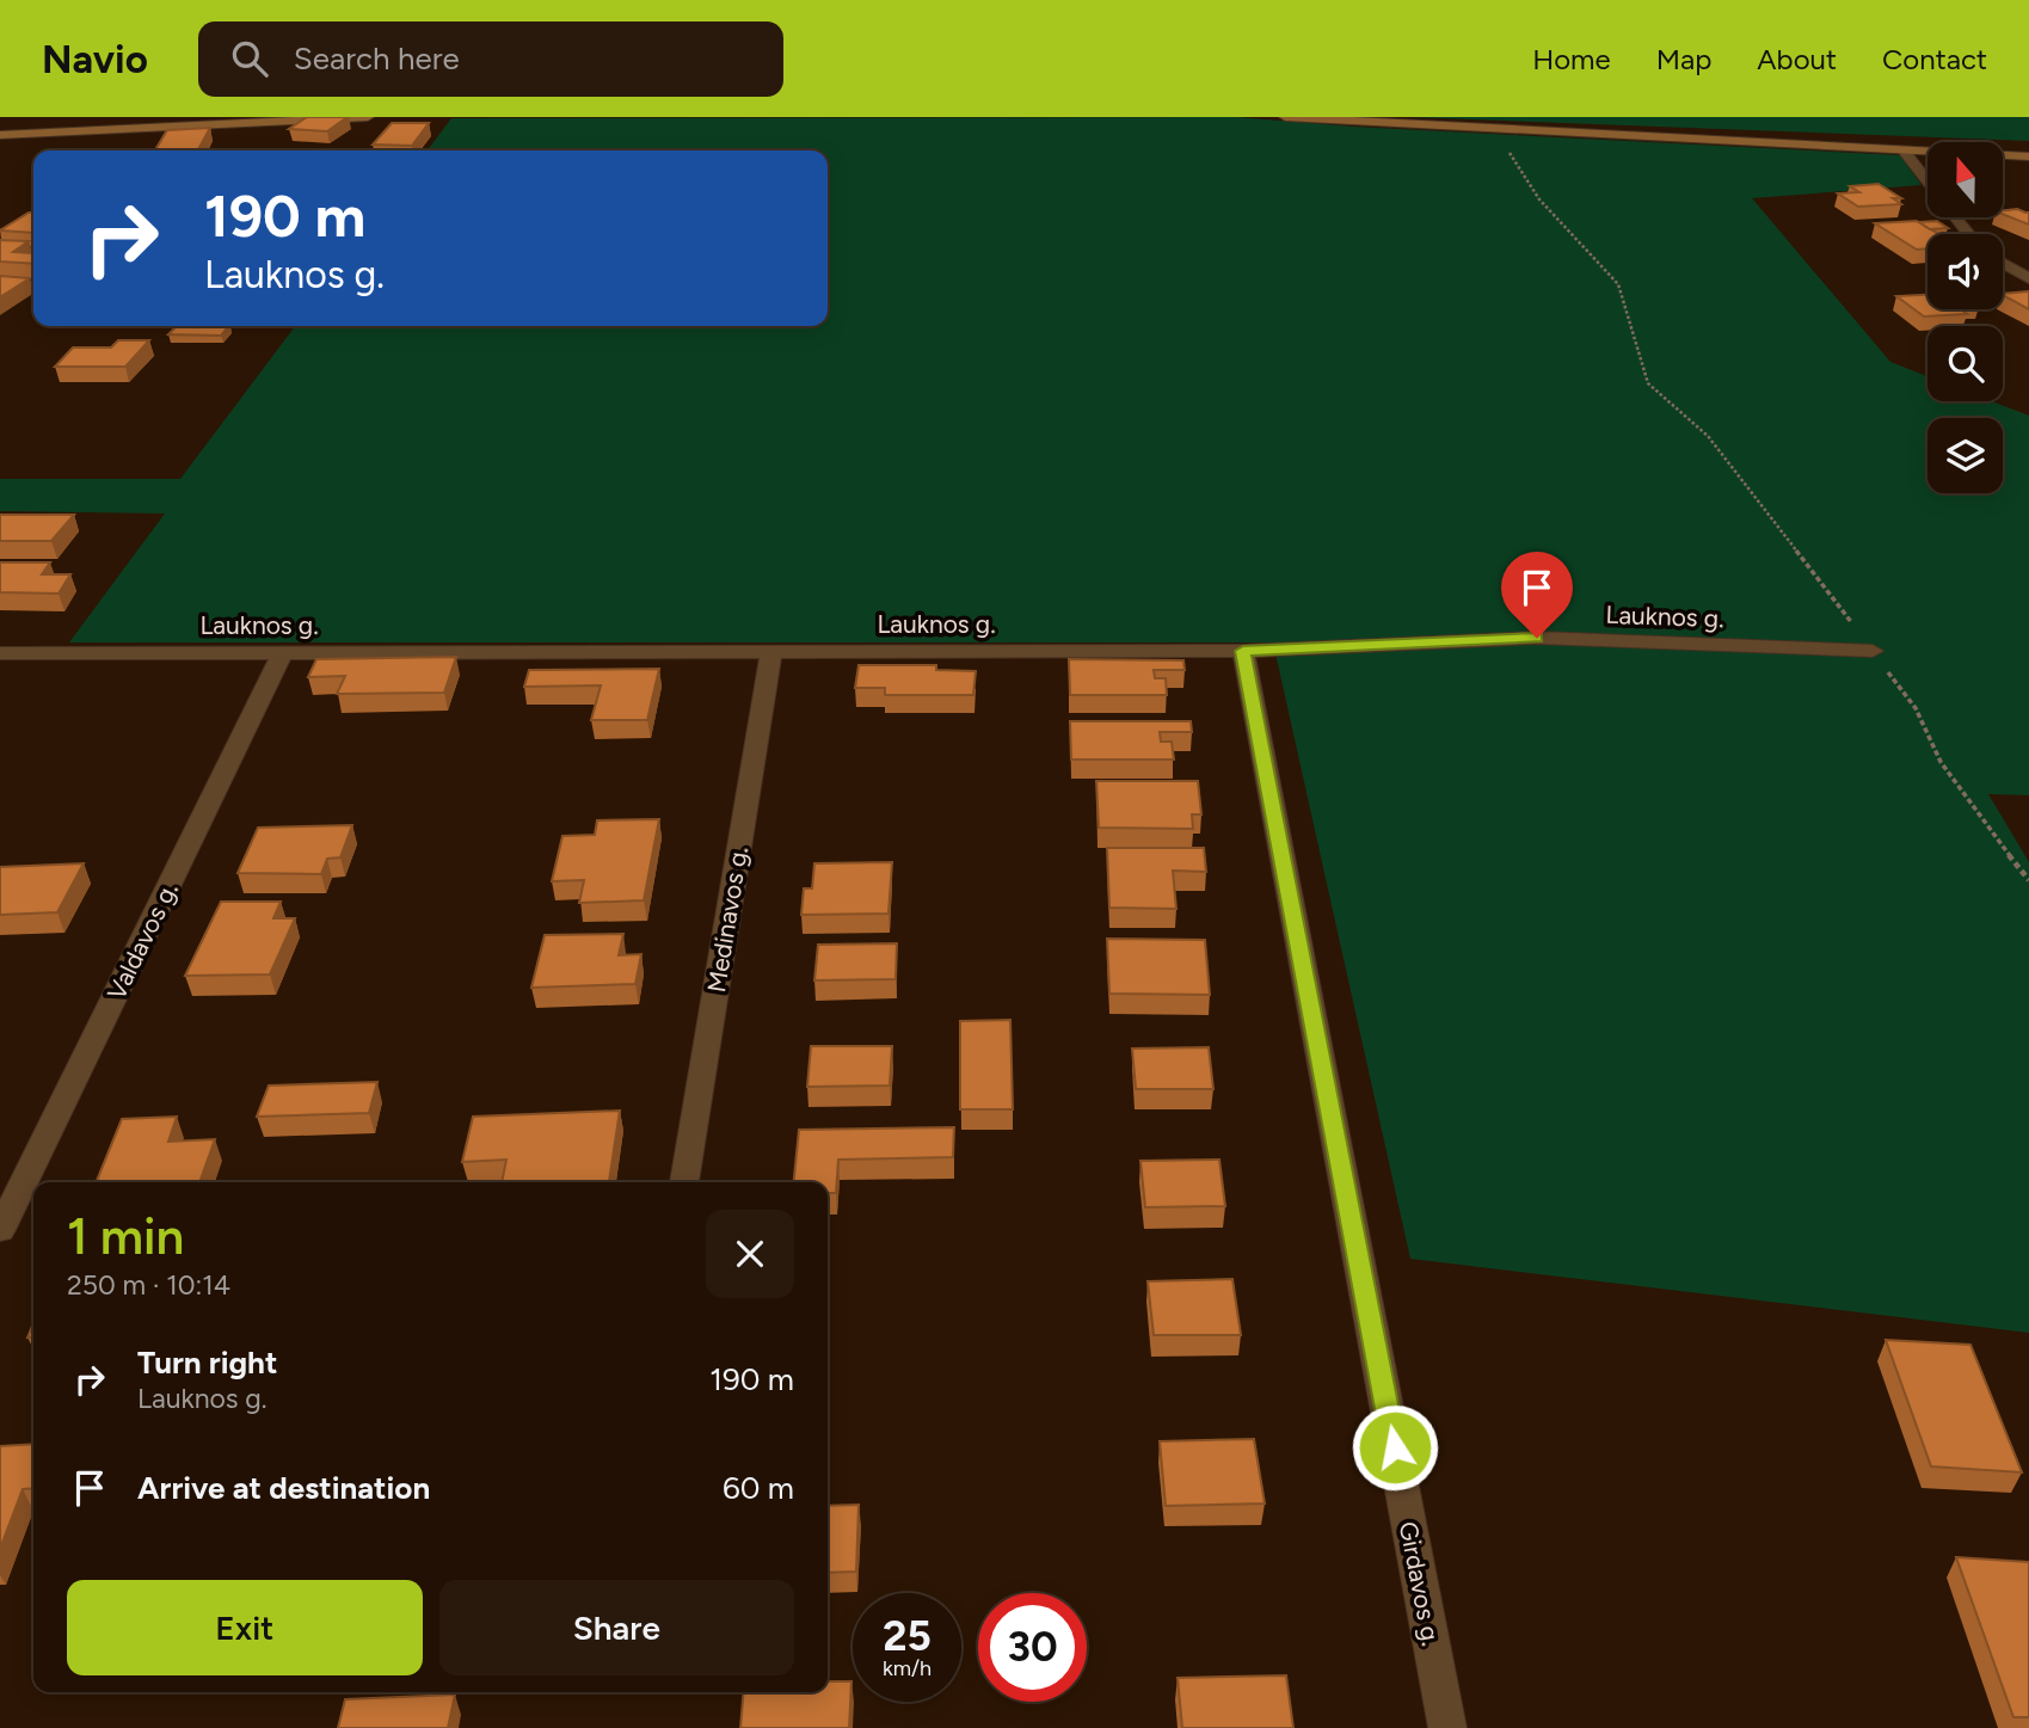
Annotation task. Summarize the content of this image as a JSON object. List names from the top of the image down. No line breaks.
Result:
{"streets":{"street":["Lauknos g.","Medinavos g.","Valdavos g.","Girdavos g."]},"crossings":[["Lauknos g.","Medinavos g."],["Lauknos g.","Valdavos g."],["Lauknos g.","Girdavos g."]],"north":"top","page":{"header":"Navio","search":"Search here","nav":["Home","Map","About","Contact"],"turn":["190 m","Lauknos g."],"heading":["1 min","250 m · 10:14"],"list":[{"name":"Turn right","note":"Lauknos g.","value":"190 m"},{"name":"Arrive at destination","value":"60 m"}],"buttons":["Exit","Share"],"speed":"25 km/h","limit":"30"}}
